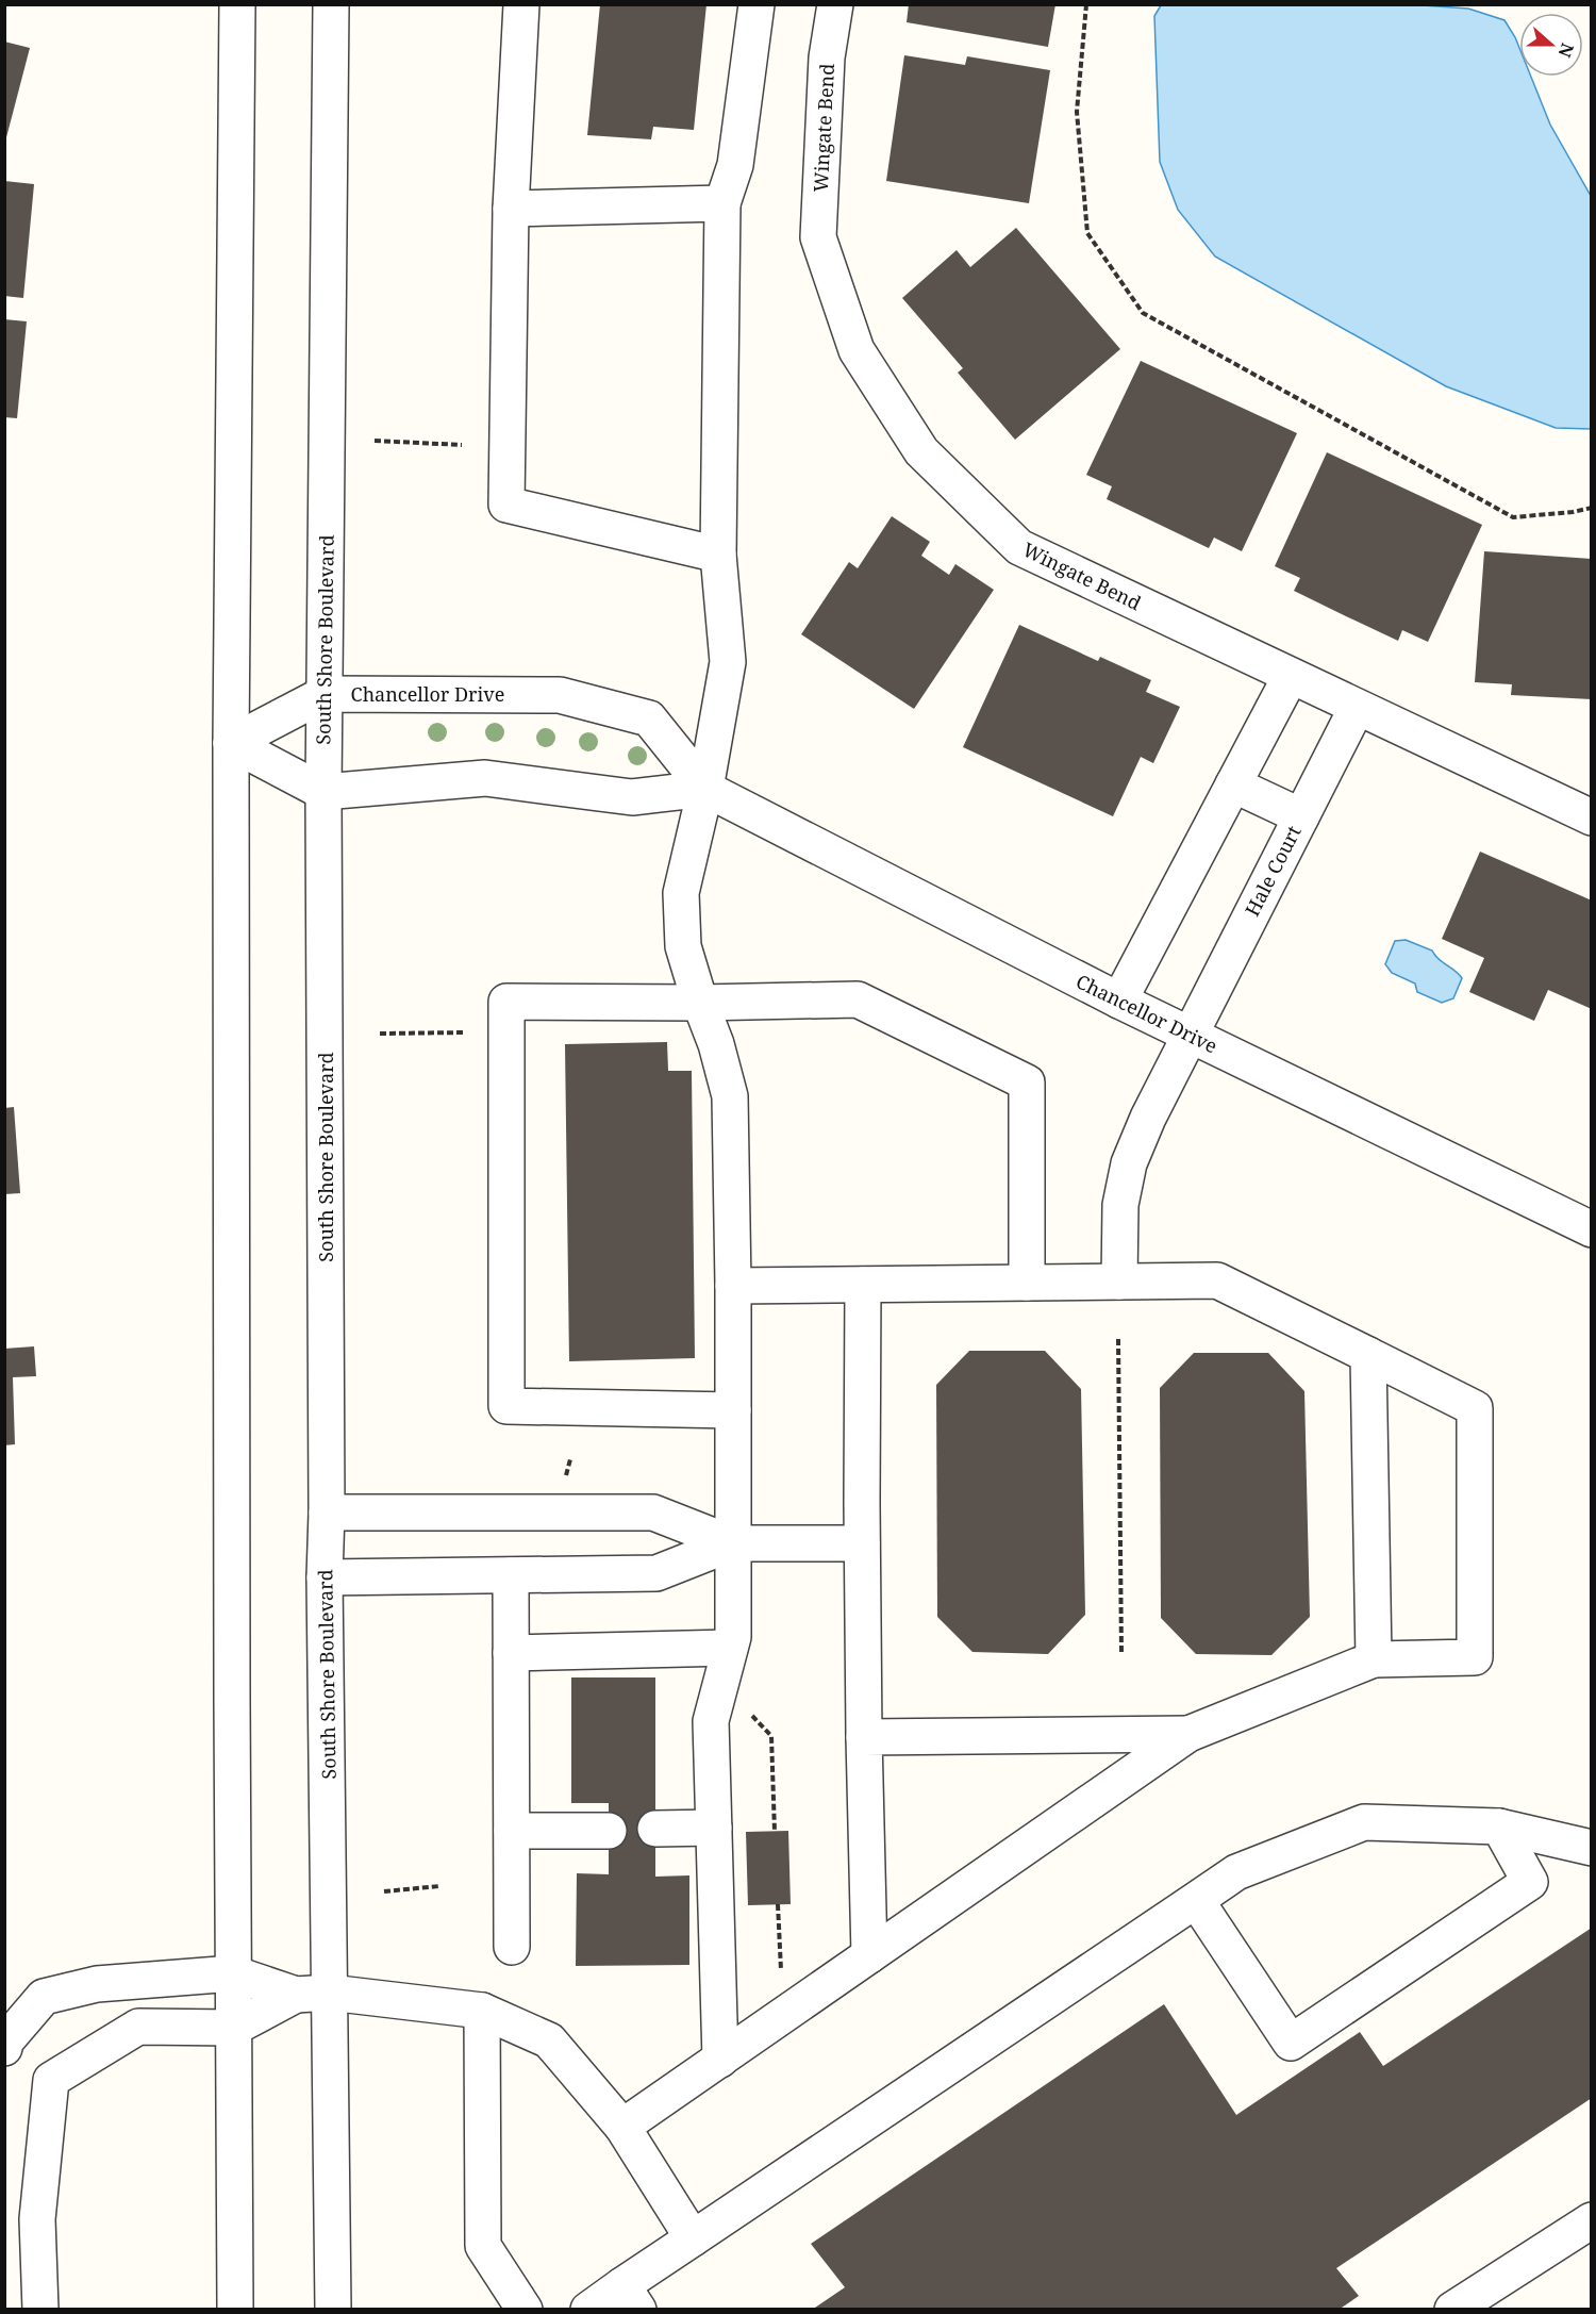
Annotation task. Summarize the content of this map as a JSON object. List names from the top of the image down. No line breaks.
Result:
{"streets":{"street":["Wingate Bend","South Shore Boulevard","Chancellor Drive","Hale Court"]},"crossings":[["Wingate Bend","Hale Court"],["South Shore Boulevard","Chancellor Drive"],["Chancellor Drive","Hale Court"]],"north":"right"}
